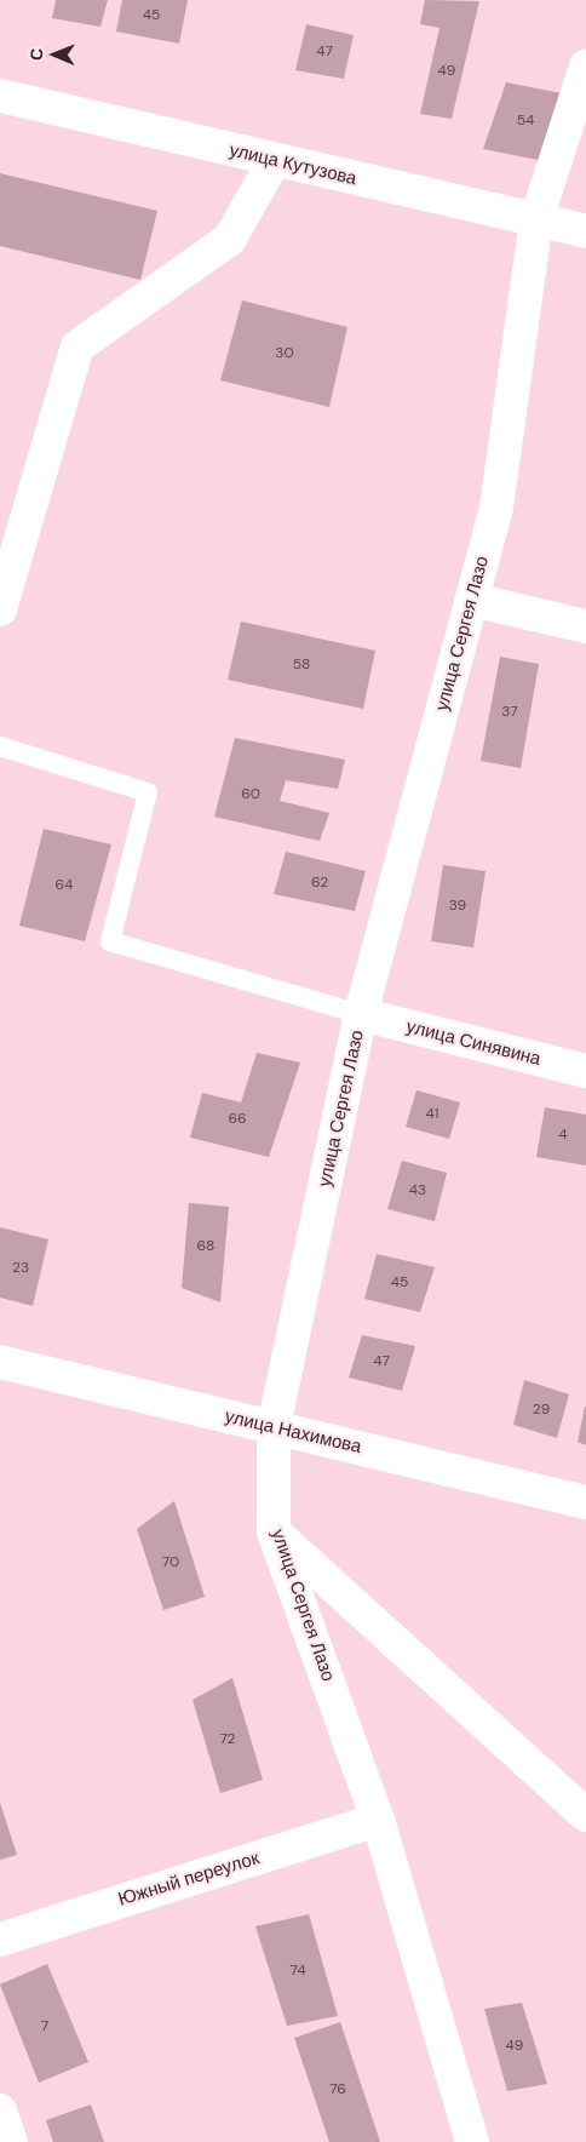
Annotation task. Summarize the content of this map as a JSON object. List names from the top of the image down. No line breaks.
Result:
{"streets":{"street":["улица Кутузова","улица Сергея Лазо","улица Синявина","улица Нахимова","Южный переулок"]},"crossings":[["улица Кутузова","улица Сергея Лазо"],["улица Сергея Лазо","улица Синявина"],["улица Сергея Лазо","улица Нахимова"],["улица Сергея Лазо","Южный переулок"]],"house_numbers":["45","47","49","54","30","58","37","60","62","64","39","41","66","4","43","68","23","45","47","29","70","72","74","7","49","76"],"north":"left"}
